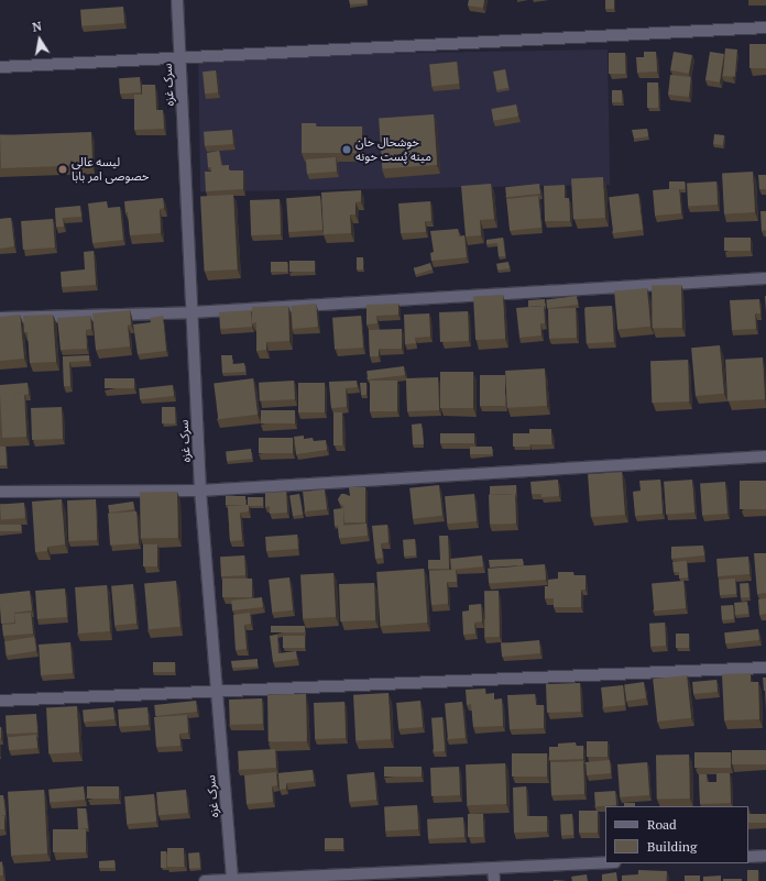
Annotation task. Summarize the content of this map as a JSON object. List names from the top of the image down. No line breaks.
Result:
{"streets":{"street":["سرک غزه"]},"places":["خوشحال خان مینه پُست خونه","لیسه عالی خصوصی امر بابا"],"legend":["Road","Building"],"north":"top"}
